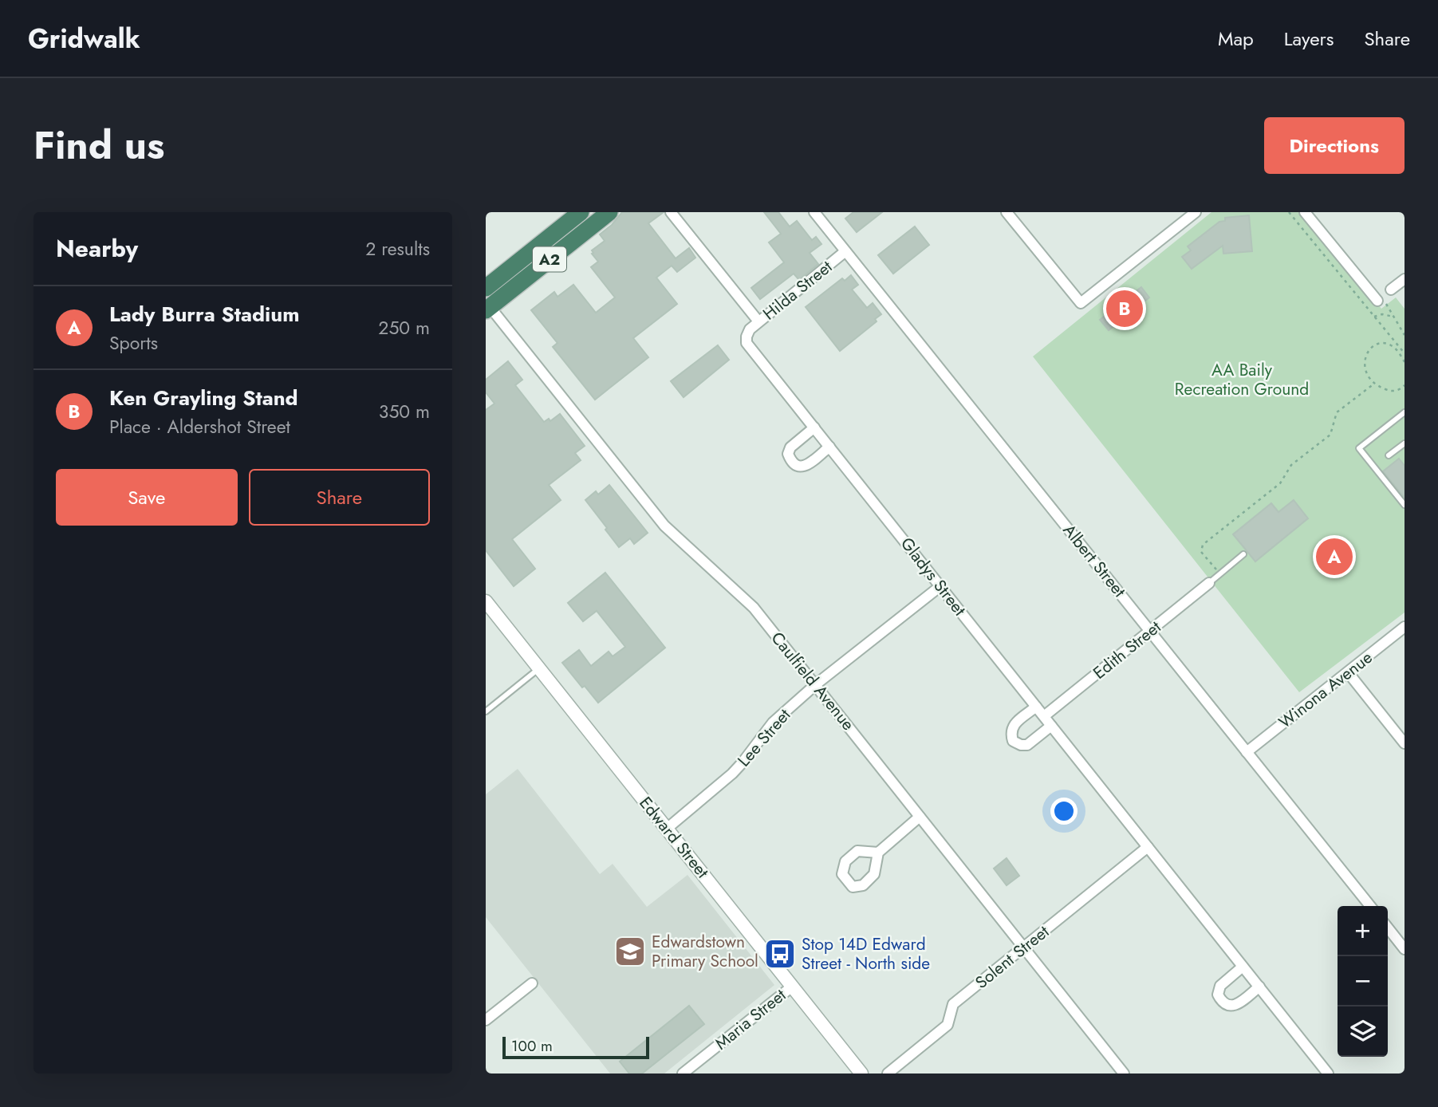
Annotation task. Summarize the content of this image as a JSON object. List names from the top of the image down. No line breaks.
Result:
{"streets":{"highway":["A2"],"street":["Hilda Street","Albert Street","Gladys Street","Edith Street","Caulfield Avenue","Winona Avenue","Lee Street","Edward Street","Solent Street","Maria Street"]},"crossings":[["A2","Caulfield Avenue"],["Hilda Street","Albert Street"],["Hilda Street","Gladys Street"],["Albert Street","Edith Street"],["Albert Street","Winona Avenue"],["Gladys Street","Edith Street"],["Gladys Street","Lee Street"],["Gladys Street","Solent Street"],["Caulfield Avenue","Lee Street"],["Caulfield Avenue","Solent Street"],["Lee Street","Edward Street"],["Edward Street","Maria Street"]],"parks":["AA Baily Recreation Ground"],"places":{"school or university":["Edwardstown Primary School"],"bus stop":["Stop 14D Edward Street - North side"]},"scale_bar":"100 m","page":{"header":"Gridwalk","nav":["Map","Layers","Share"],"title":"Find us","buttons":["Directions",["Save","Share"]],"heading":["Nearby","2 results"],"list":[{"mark":"A","name":"Lady Burra Stadium","note":"Sports","value":"250 m"},{"mark":"B","name":"Ken Grayling Stand","note":"Place · Aldershot Street","value":"350 m"}],"pins":["B","A"],"map_buttons":["+","−"],"scale":"100 m"}}
